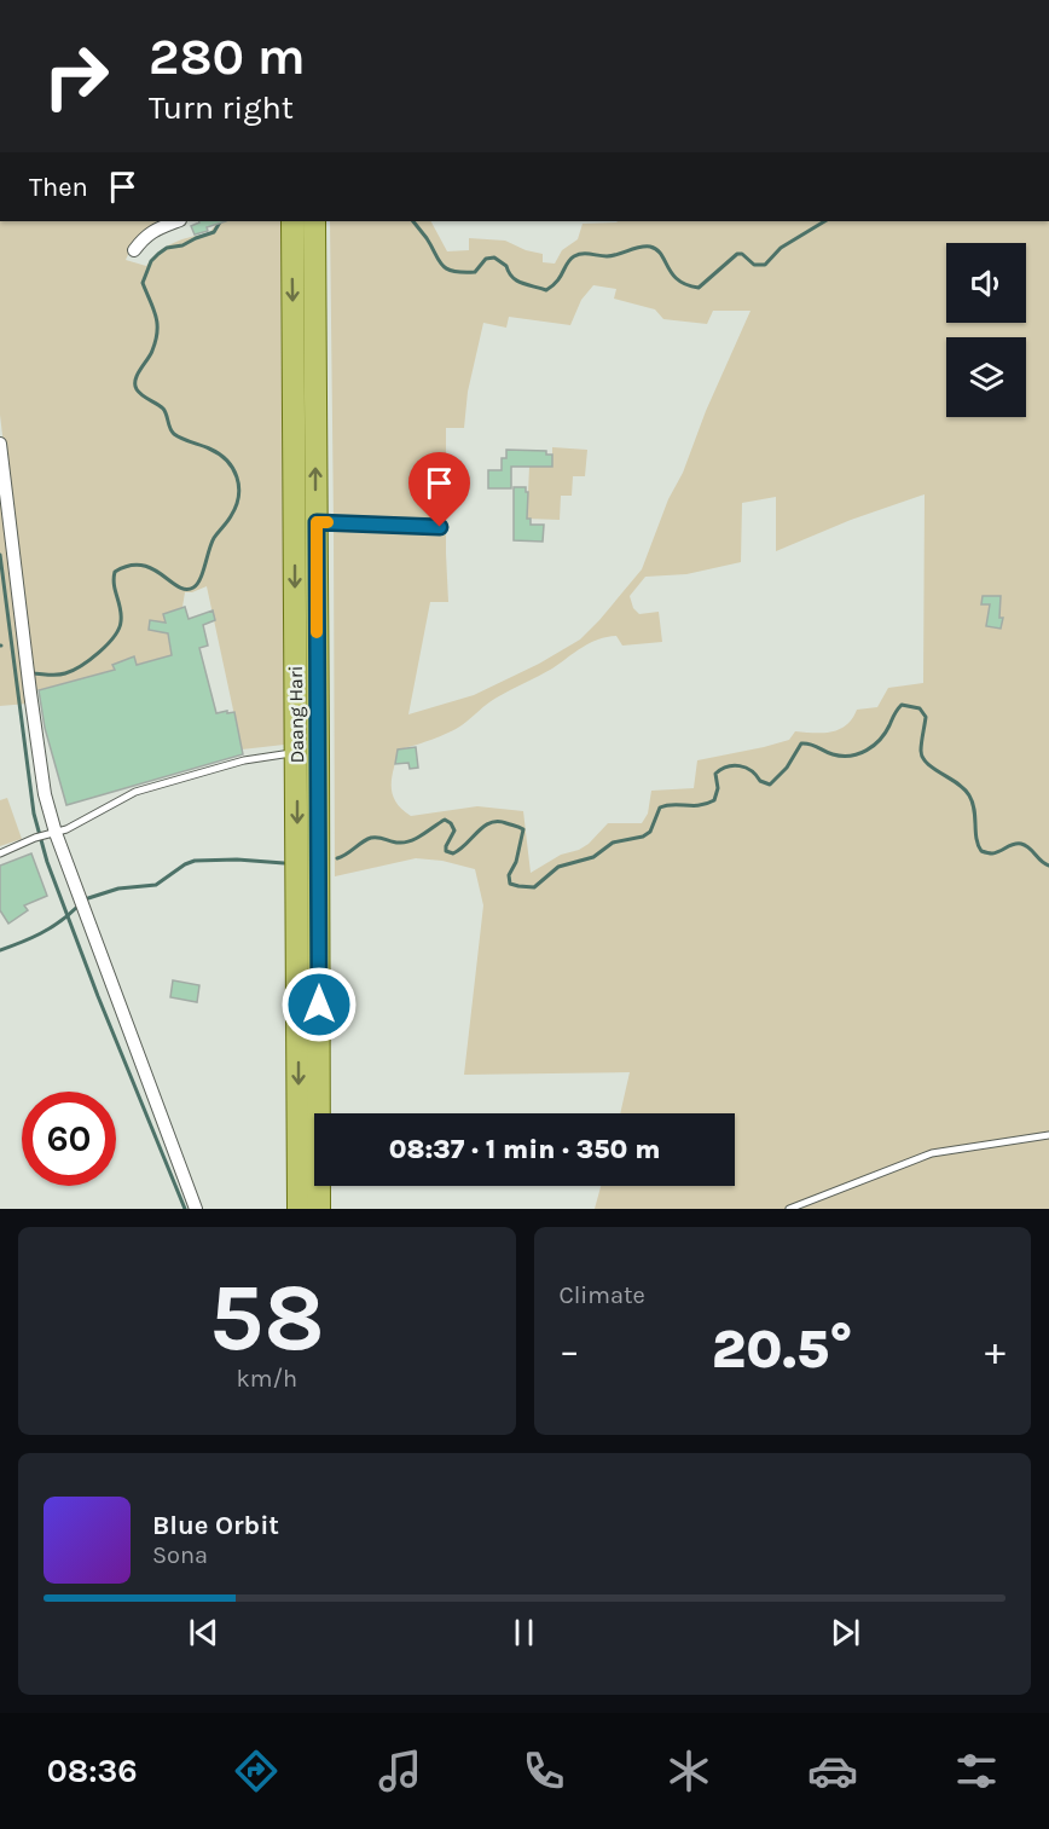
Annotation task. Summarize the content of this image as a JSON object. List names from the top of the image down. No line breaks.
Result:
{"streets":{"main road":["Daang Hari"]},"page":{"turn":["280 m","Turn right"],"then":"Then","limit":"60","trip":"08:37 · 1 min · 350 m","tile":[["58","km/h"],"Climate"],"heat":["−","20.5°","+"],"song":["Blue Orbit","Sona"],"tabs":"08:36"}}
